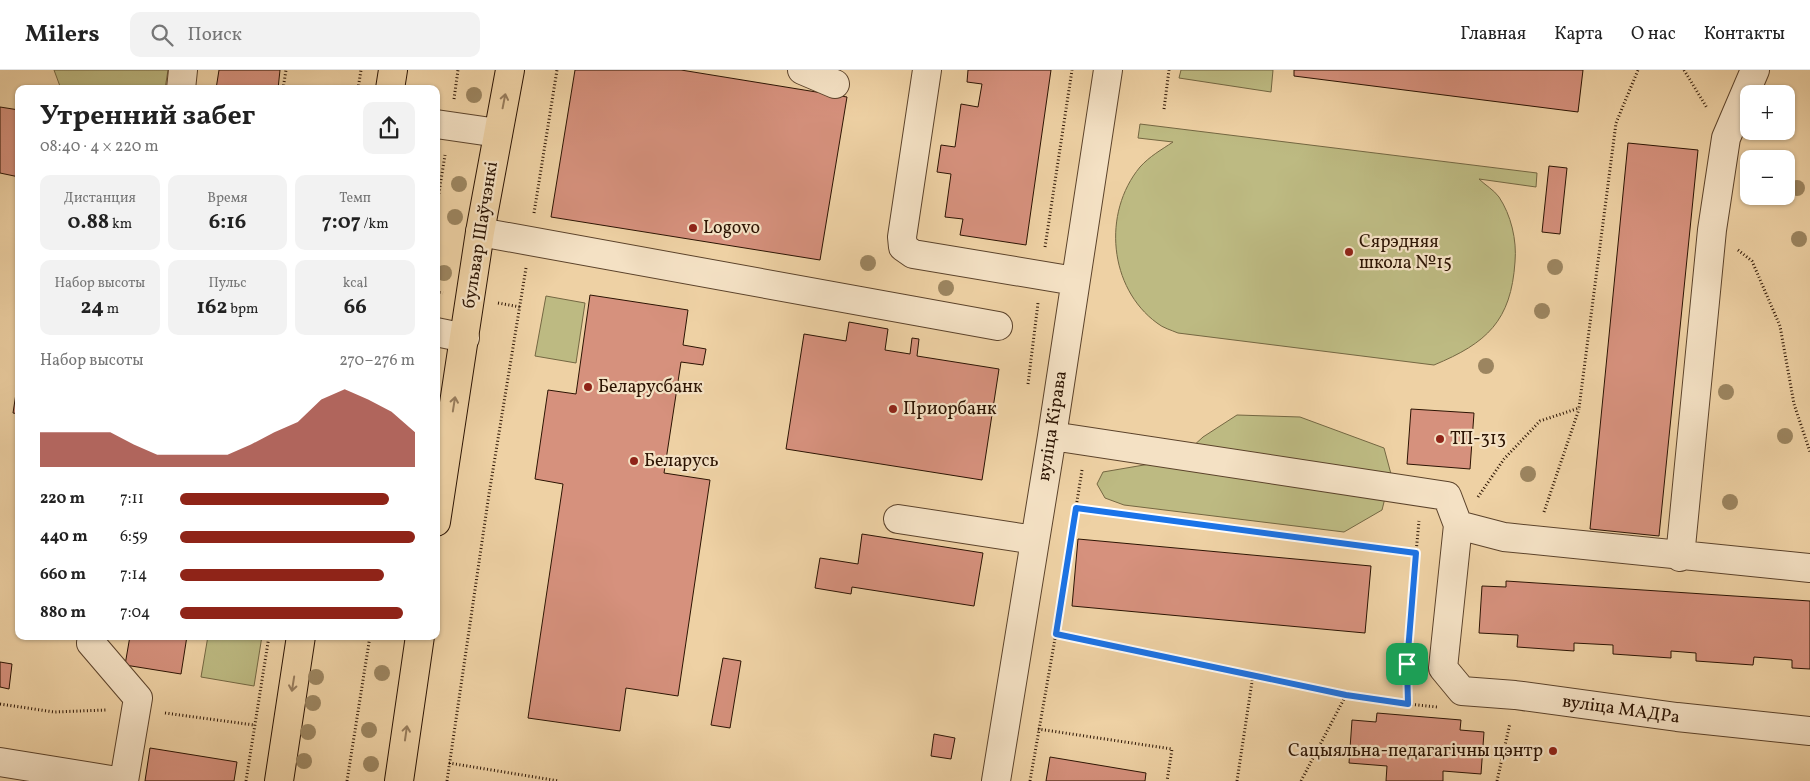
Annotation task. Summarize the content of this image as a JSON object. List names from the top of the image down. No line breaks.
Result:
{"streets":{"main road":["бульвар Шаўчэнкі"],"street":["вуліца Кірава","вуліца МАДРа"]},"one_way":["бульвар Шаўчэнкі"],"places":["Logovo","Сярэдняя школа №15","Беларусбанк","Приорбанк","ТП-313","Беларусь","Сацыяльна-педагагічны цэнтр"],"page":{"header":"Milers","search":"Поиск","nav":["Главная","Карта","О нас","Контакты"],"map_buttons":["+","−"],"heading":["Утренний забег","08:40 · 4 × 220 m"],"stats":[["Дистанция","0.88 km"],["Время","6:16"],["Темп","7:07 /km"],["Набор высоты","24 m"],["Пульс","162 bpm"],["kcal","66"]],"chart":["Набор высоты","270–276 m"],"list":[{"name":"220 m","note":"7:11"},{"name":"440 m","note":"6:59"},{"name":"660 m","note":"7:14"},{"name":"880 m","note":"7:04"}]}}
